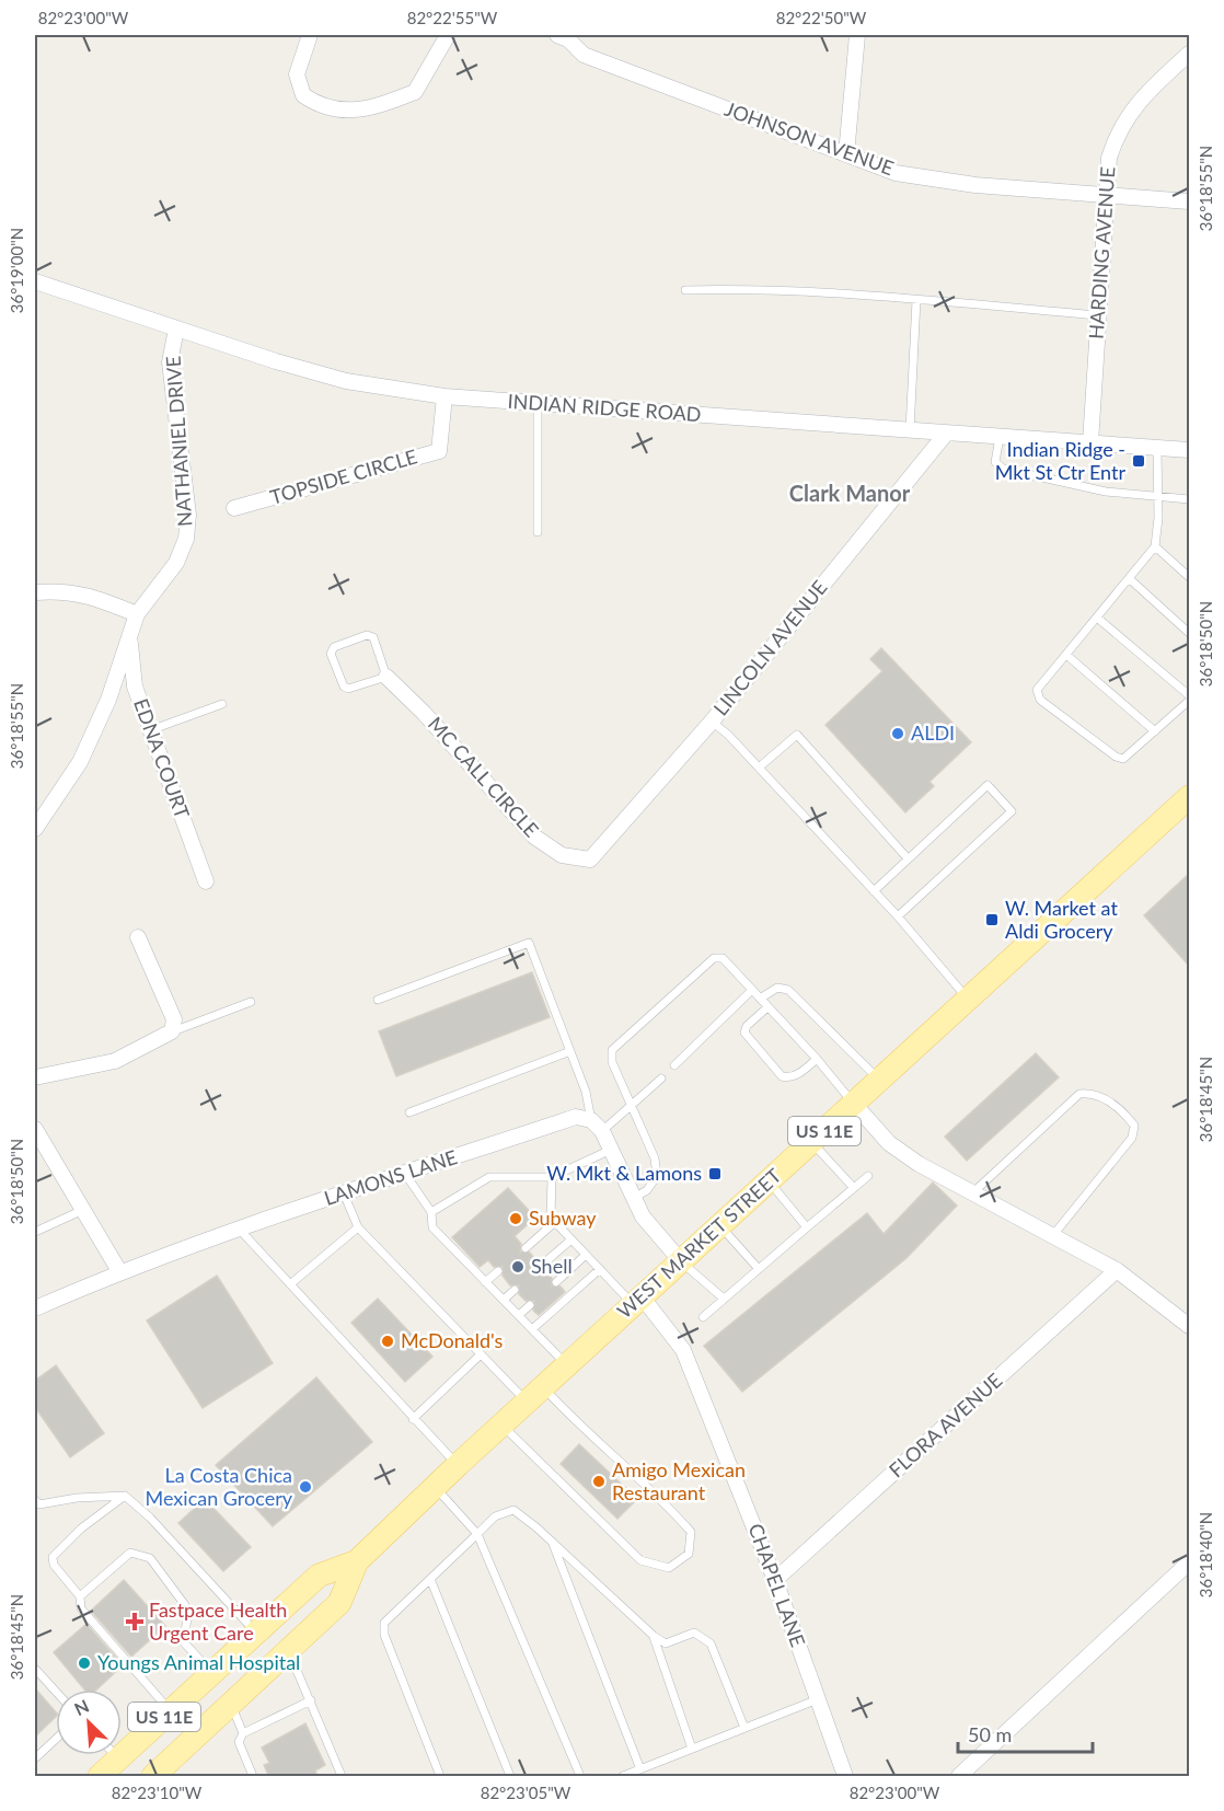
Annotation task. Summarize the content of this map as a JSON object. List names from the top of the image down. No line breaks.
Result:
{"streets":{"main road":["US 11E","WEST MARKET STREET"],"street":["JOHNSON AVENUE","HARDING AVENUE","INDIAN RIDGE ROAD","NATHANIEL DRIVE","TOPSIDE CIRCLE","LINCOLN AVENUE","EDNA COURT","MC CALL CIRCLE","LAMONS LANE","FLORA AVENUE","CHAPEL LANE"]},"crossings":[["JOHNSON AVENUE","HARDING AVENUE"],["HARDING AVENUE","INDIAN RIDGE ROAD"],["INDIAN RIDGE ROAD","NATHANIEL DRIVE"],["INDIAN RIDGE ROAD","TOPSIDE CIRCLE"],["INDIAN RIDGE ROAD","LINCOLN AVENUE"],["NATHANIEL DRIVE","EDNA COURT"],["LINCOLN AVENUE","MC CALL CIRCLE"],["WEST MARKET STREET","CHAPEL LANE"],["FLORA AVENUE","CHAPEL LANE"]],"districts":["Clark Manor"],"places":{"transit":["Indian Ridge - Mkt St Ctr Entr","W. Market at Aldi Grocery","W. Mkt & Lamons"],"other":["ALDI","Subway","Shell","McDonald's","Amigo Mexican Restaurant","La Costa Chica Mexican Grocery","Youngs Animal Hospital"],"health":["Fastpace Health Urgent Care"]},"scale_bar":"50 m","north":"top left","coordinates":["82°23'00\"W","82°22'55\"W","82°22'50\"W","36°18'55\"N","36°19'00\"N","36°18'50\"N","36°18'45\"N","36°18'40\"N","82°23'10\"W","82°23'05\"W"]}
